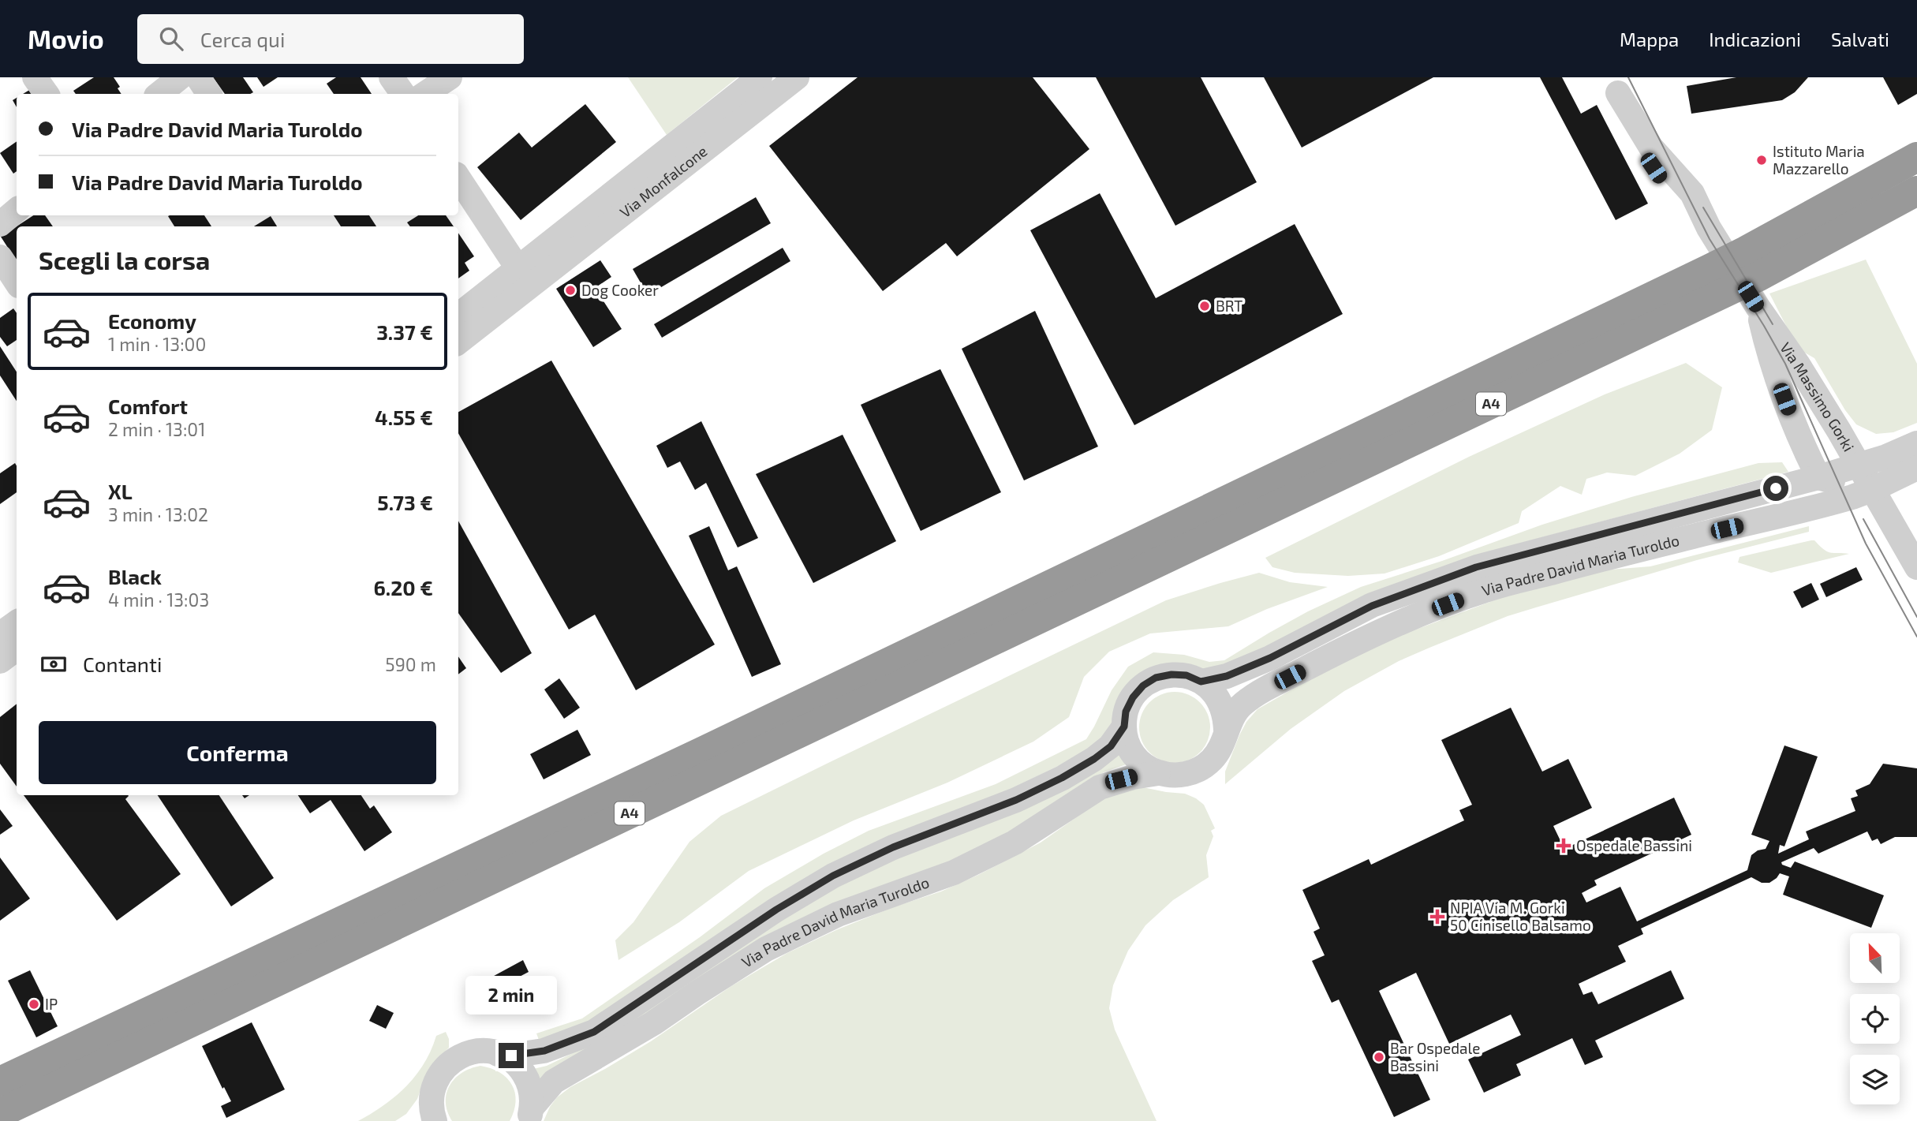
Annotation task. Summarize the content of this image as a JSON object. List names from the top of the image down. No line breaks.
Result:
{"streets":{"highway":["A4"],"street":["Via Monfalcone","Via Massimo Gorki","Via Padre David Maria Turoldo"]},"crossings":[["Via Massimo Gorki","Via Padre David Maria Turoldo"]],"places":{"other":["Istituto Maria Mazzarello","Dog Cooker","BRT","IP","Bar Ospedale Bassini"],"health":["Ospedale Bassini","NPIA Via M. Gorki 50 Cinisello Balsamo"]},"north":"top left","page":{"header":"Movio","search":"Cerca qui","nav":["Mappa","Indicazioni","Salvati"],"banner":["Via Padre David Maria Turoldo","Via Padre David Maria Turoldo"],"heading":"Scegli la corsa","list":[{"name":"Economy","note":"1 min · 13:00","value":"3.37 €"},{"name":"Comfort","note":"2 min · 13:01","value":"4.55 €"},{"name":"XL","note":"3 min · 13:02","value":"5.73 €"},{"name":"Black","note":"4 min · 13:03","value":"6.20 €"}],"pay":["Contanti","590 m"],"buttons":"Conferma","bubble":"2 min"}}
